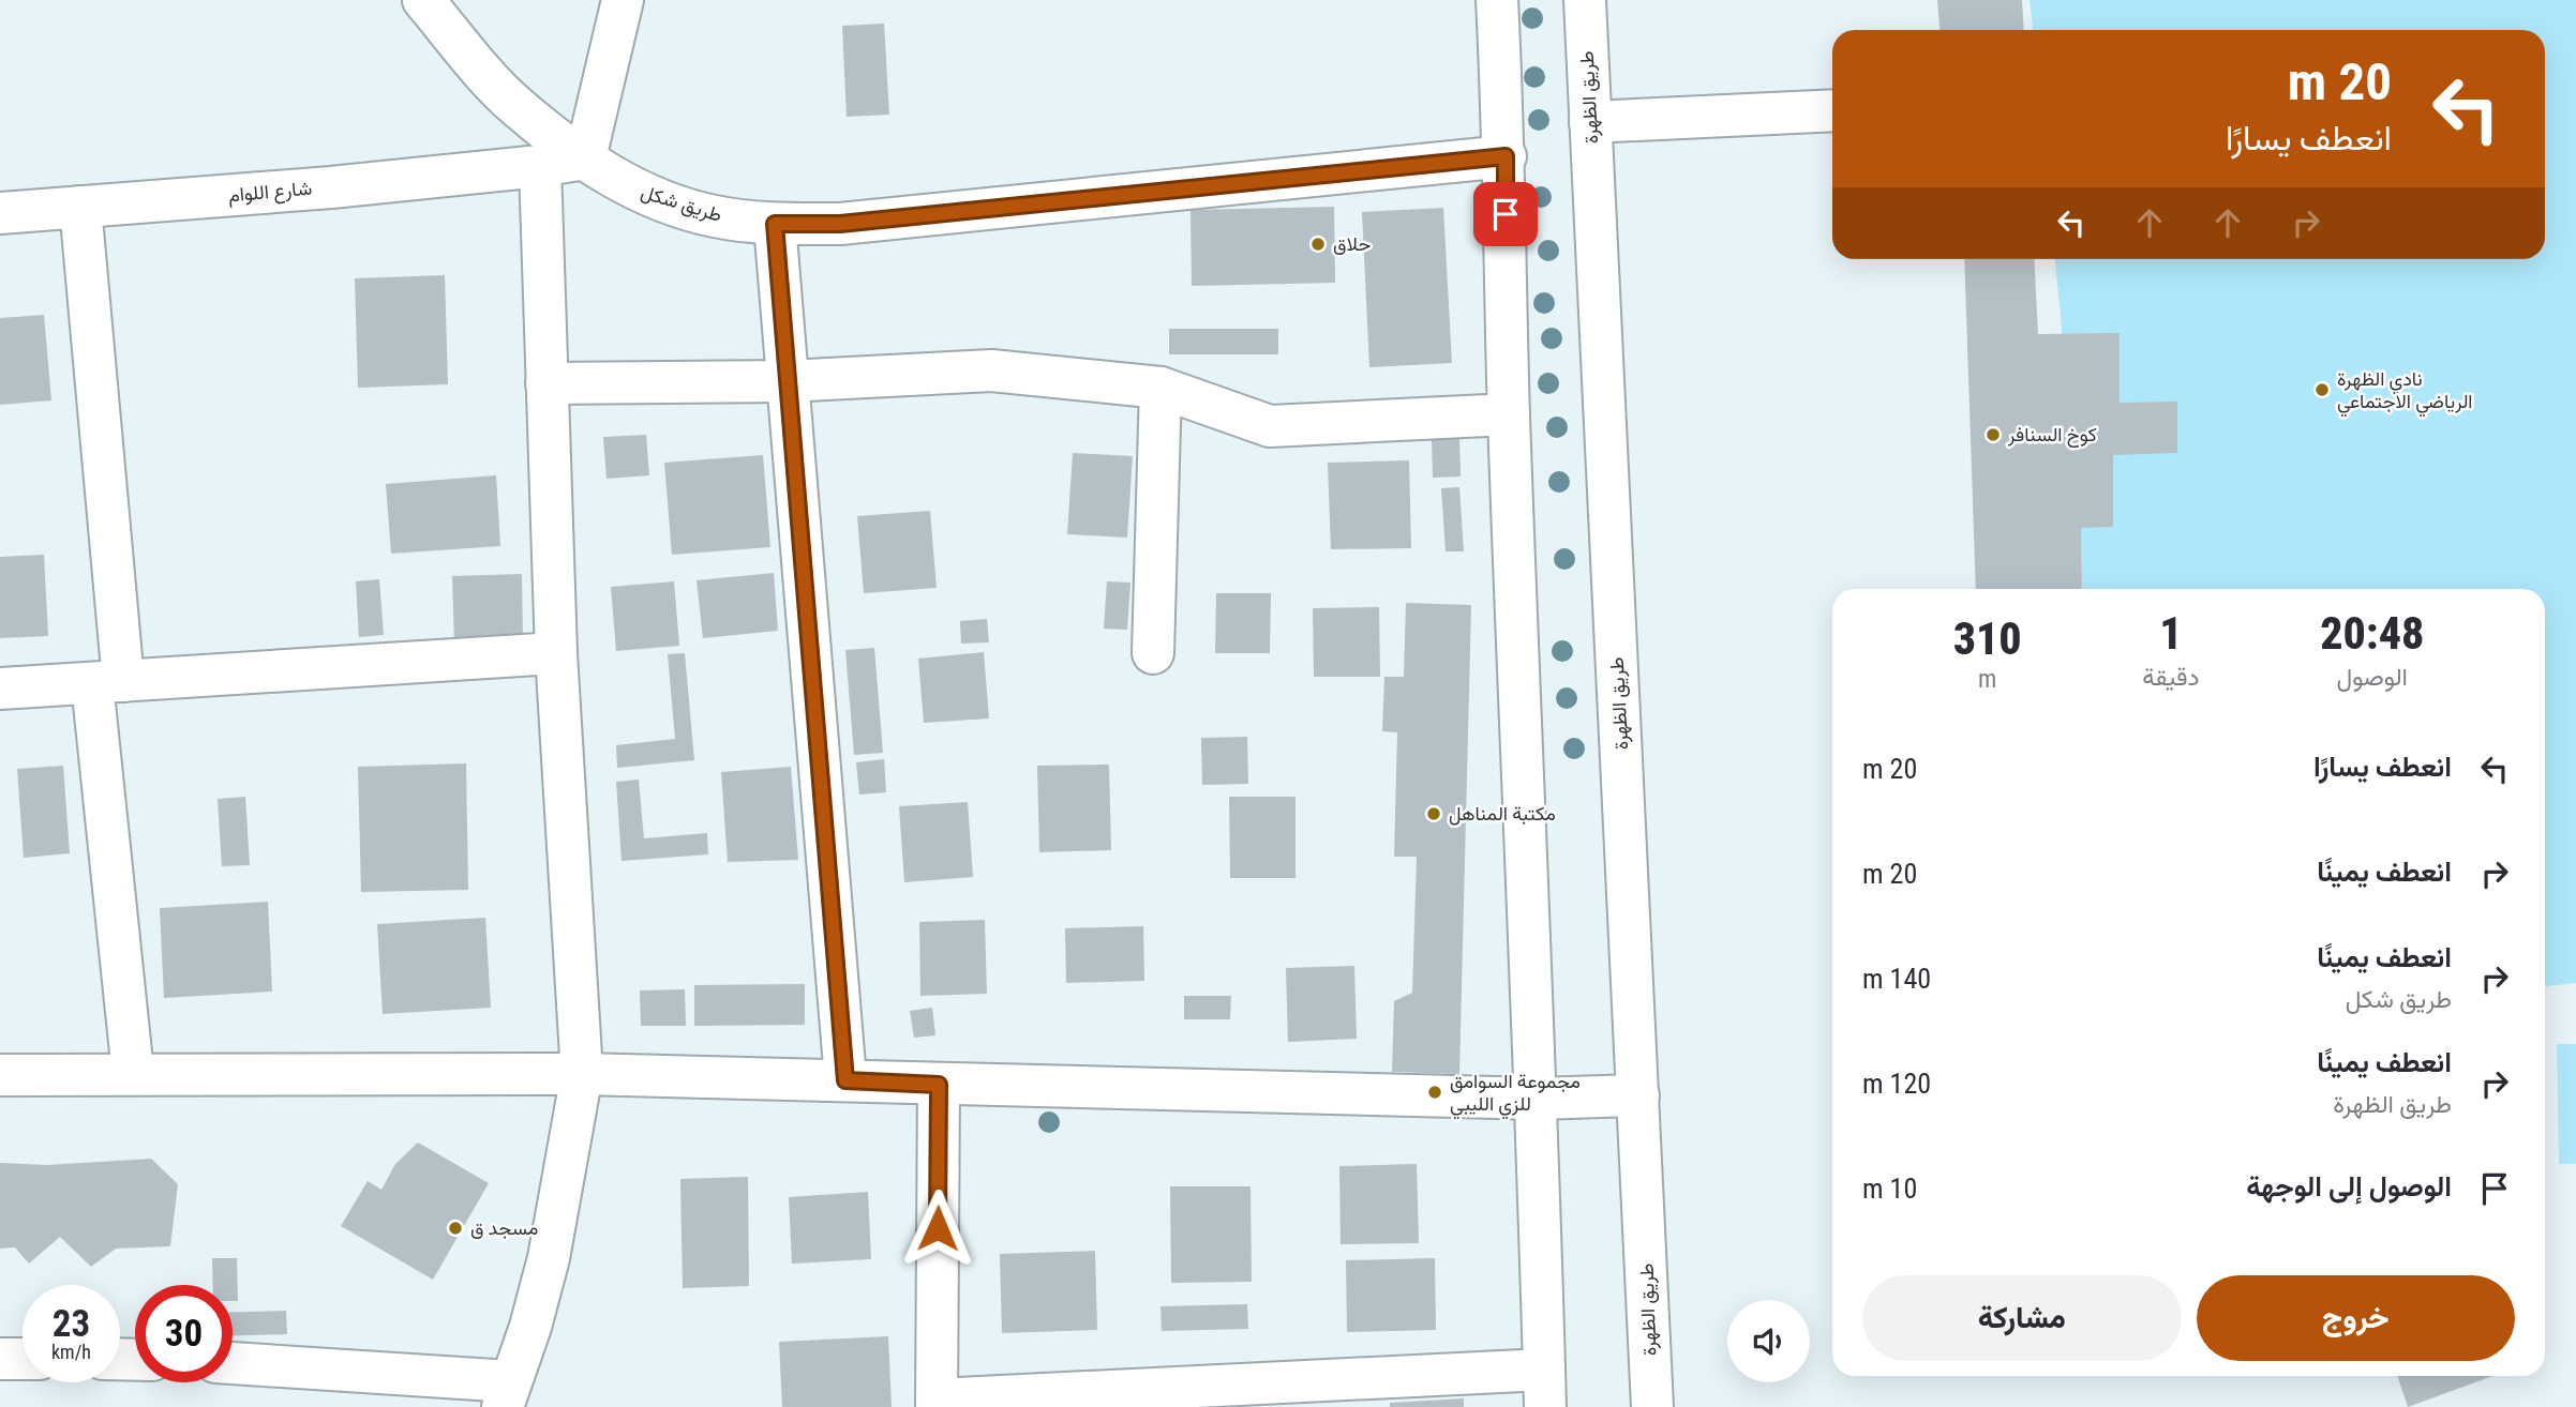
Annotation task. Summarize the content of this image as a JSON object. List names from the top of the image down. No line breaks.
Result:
{"streets":{"street":["طريق الظهرة","شارع اللوام","طريق شكل"]},"crossings":[["شارع اللوام","طريق شكل"]],"places":["حلاق","نادي الظهرة الرياضي الاجتماعي","كوخ السنافر","مكتبة المناهل","مجموعة السوامق للزي الليبي","مسجد ق"],"page":{"turn":["20 m","انعطف يسارًا"],"eta":["20:48","الوصول","1","دقيقة","310","m"],"list":[{"name":"انعطف يسارًا","value":"20 m"},{"name":"انعطف يمينًا","value":"20 m"},{"name":"انعطف يمينًا","note":"طريق شكل","value":"140 m"},{"name":"انعطف يمينًا","note":"طريق الظهرة","value":"120 m"},{"name":"الوصول إلى الوجهة","value":"10 m"}],"buttons":["خروج","مشاركة"],"speed":"23 km/h","limit":"30"}}
